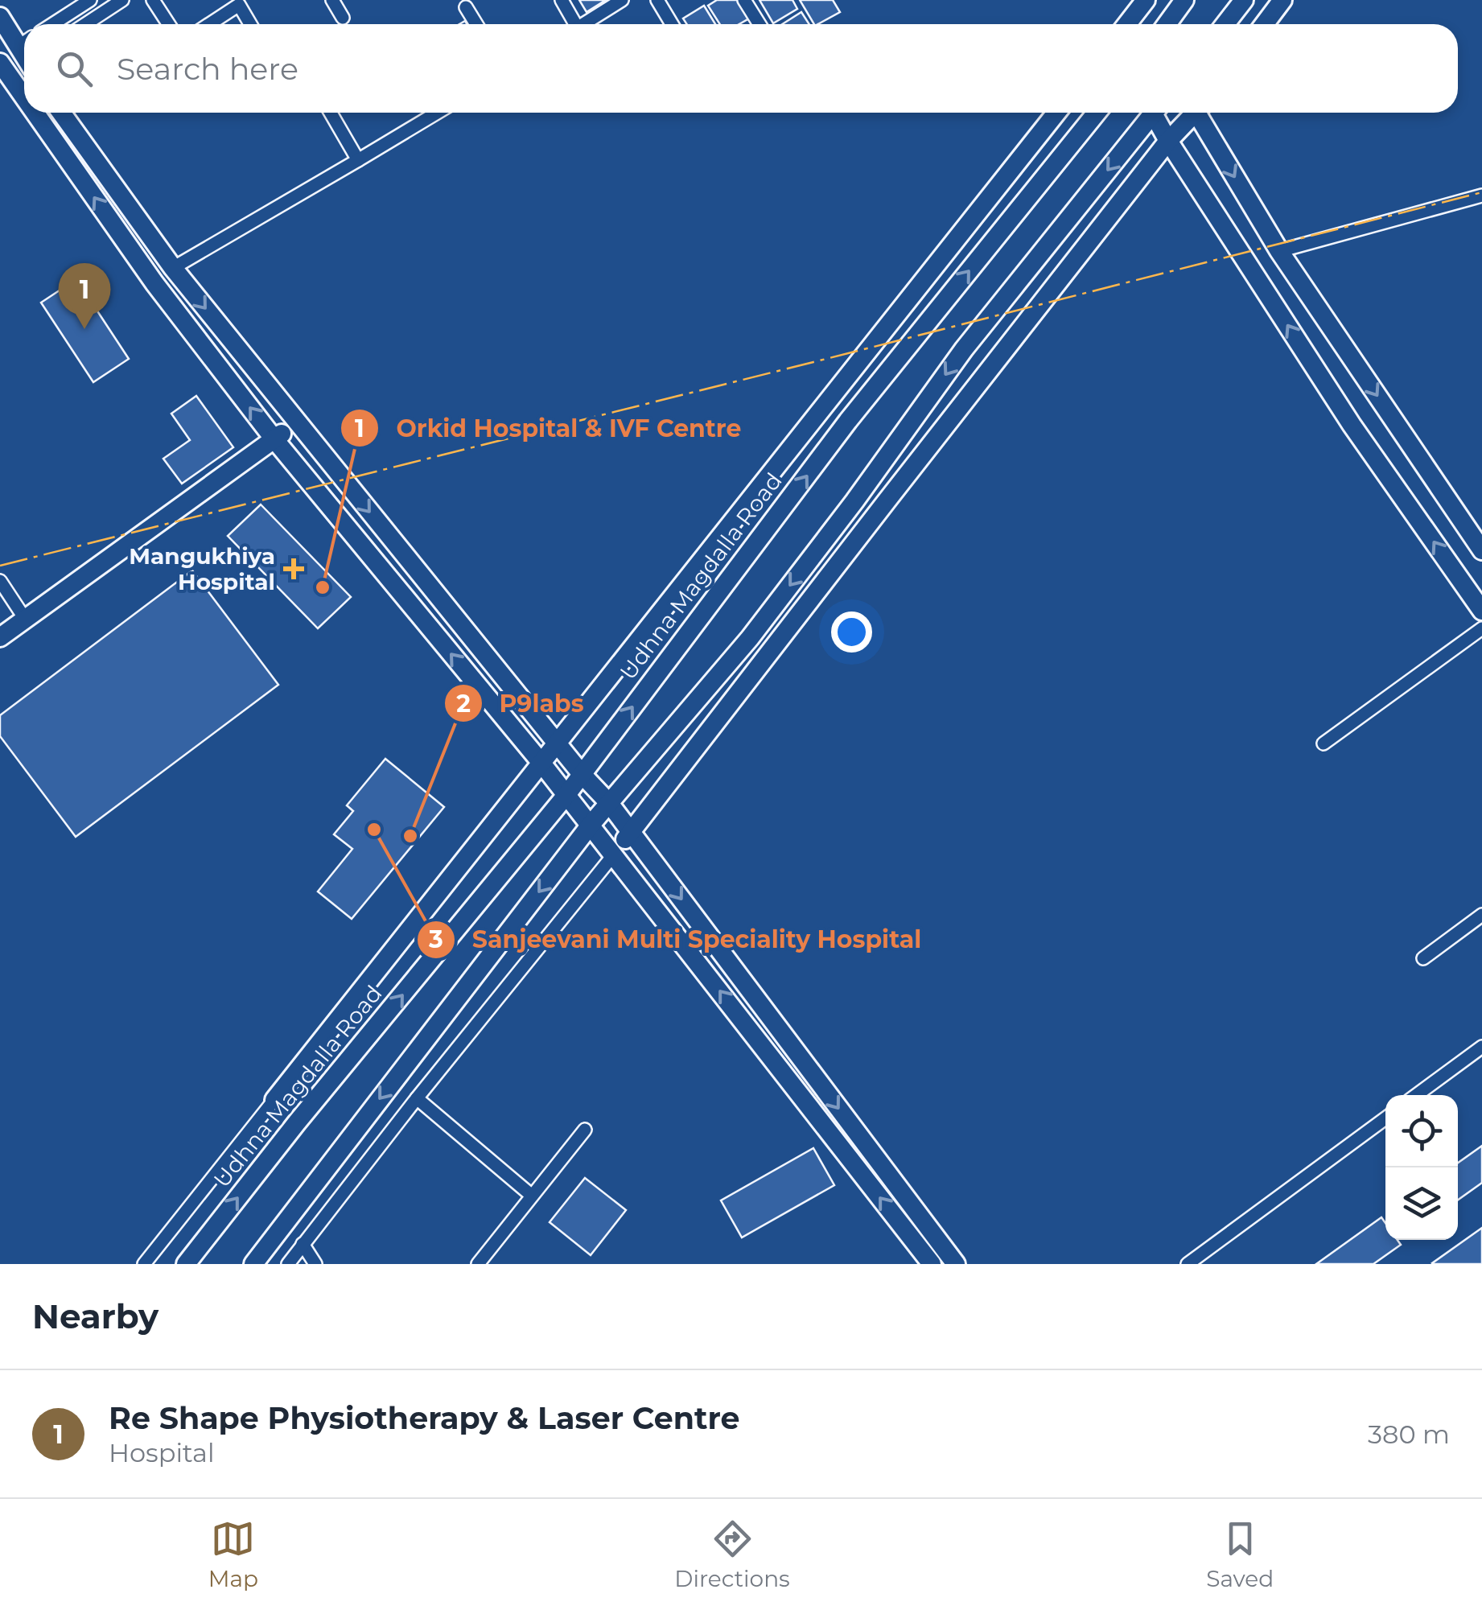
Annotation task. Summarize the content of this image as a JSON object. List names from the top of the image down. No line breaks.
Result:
{"streets":{"street":["Udhna Magdalla Road"]},"places":{"health":["Mangukhiya Hospital"],"other":["Orkid Hospital & IVF Centre","Sanjeevani Multi Speciality Hospital","P9labs"]},"page":{"search":"Search here","pins":"1","heading":"Nearby","list":[{"mark":"1","name":"Re Shape Physiotherapy & Laser Centre","note":"Hospital","value":"380 m"}],"nav":["Map","Directions","Saved"]}}
